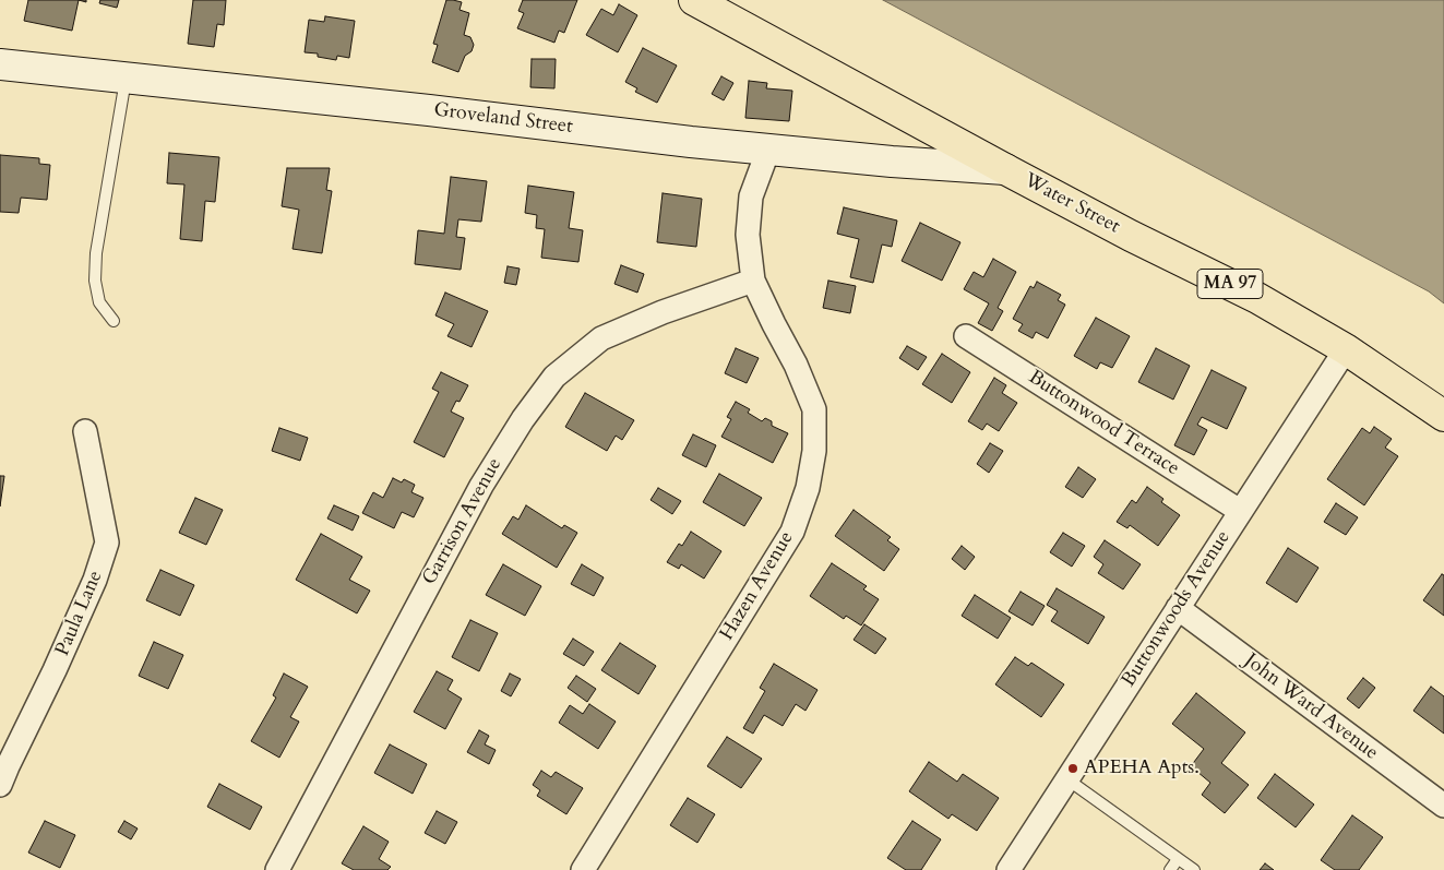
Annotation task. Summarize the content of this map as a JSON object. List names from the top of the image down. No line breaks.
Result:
{"streets":{"main road":["Groveland Street","Water Street","MA 97"],"street":["Buttonwood Terrace","Garrison Avenue","Hazen Avenue","Buttonwoods Avenue","Paula Lane","John Ward Avenue"]},"crossings":[["Groveland Street","Water Street"],["Water Street","Buttonwoods Avenue"],["Buttonwood Terrace","Buttonwoods Avenue"],["Garrison Avenue","Hazen Avenue"],["Buttonwoods Avenue","John Ward Avenue"]],"places":["APEHA Apts."]}
